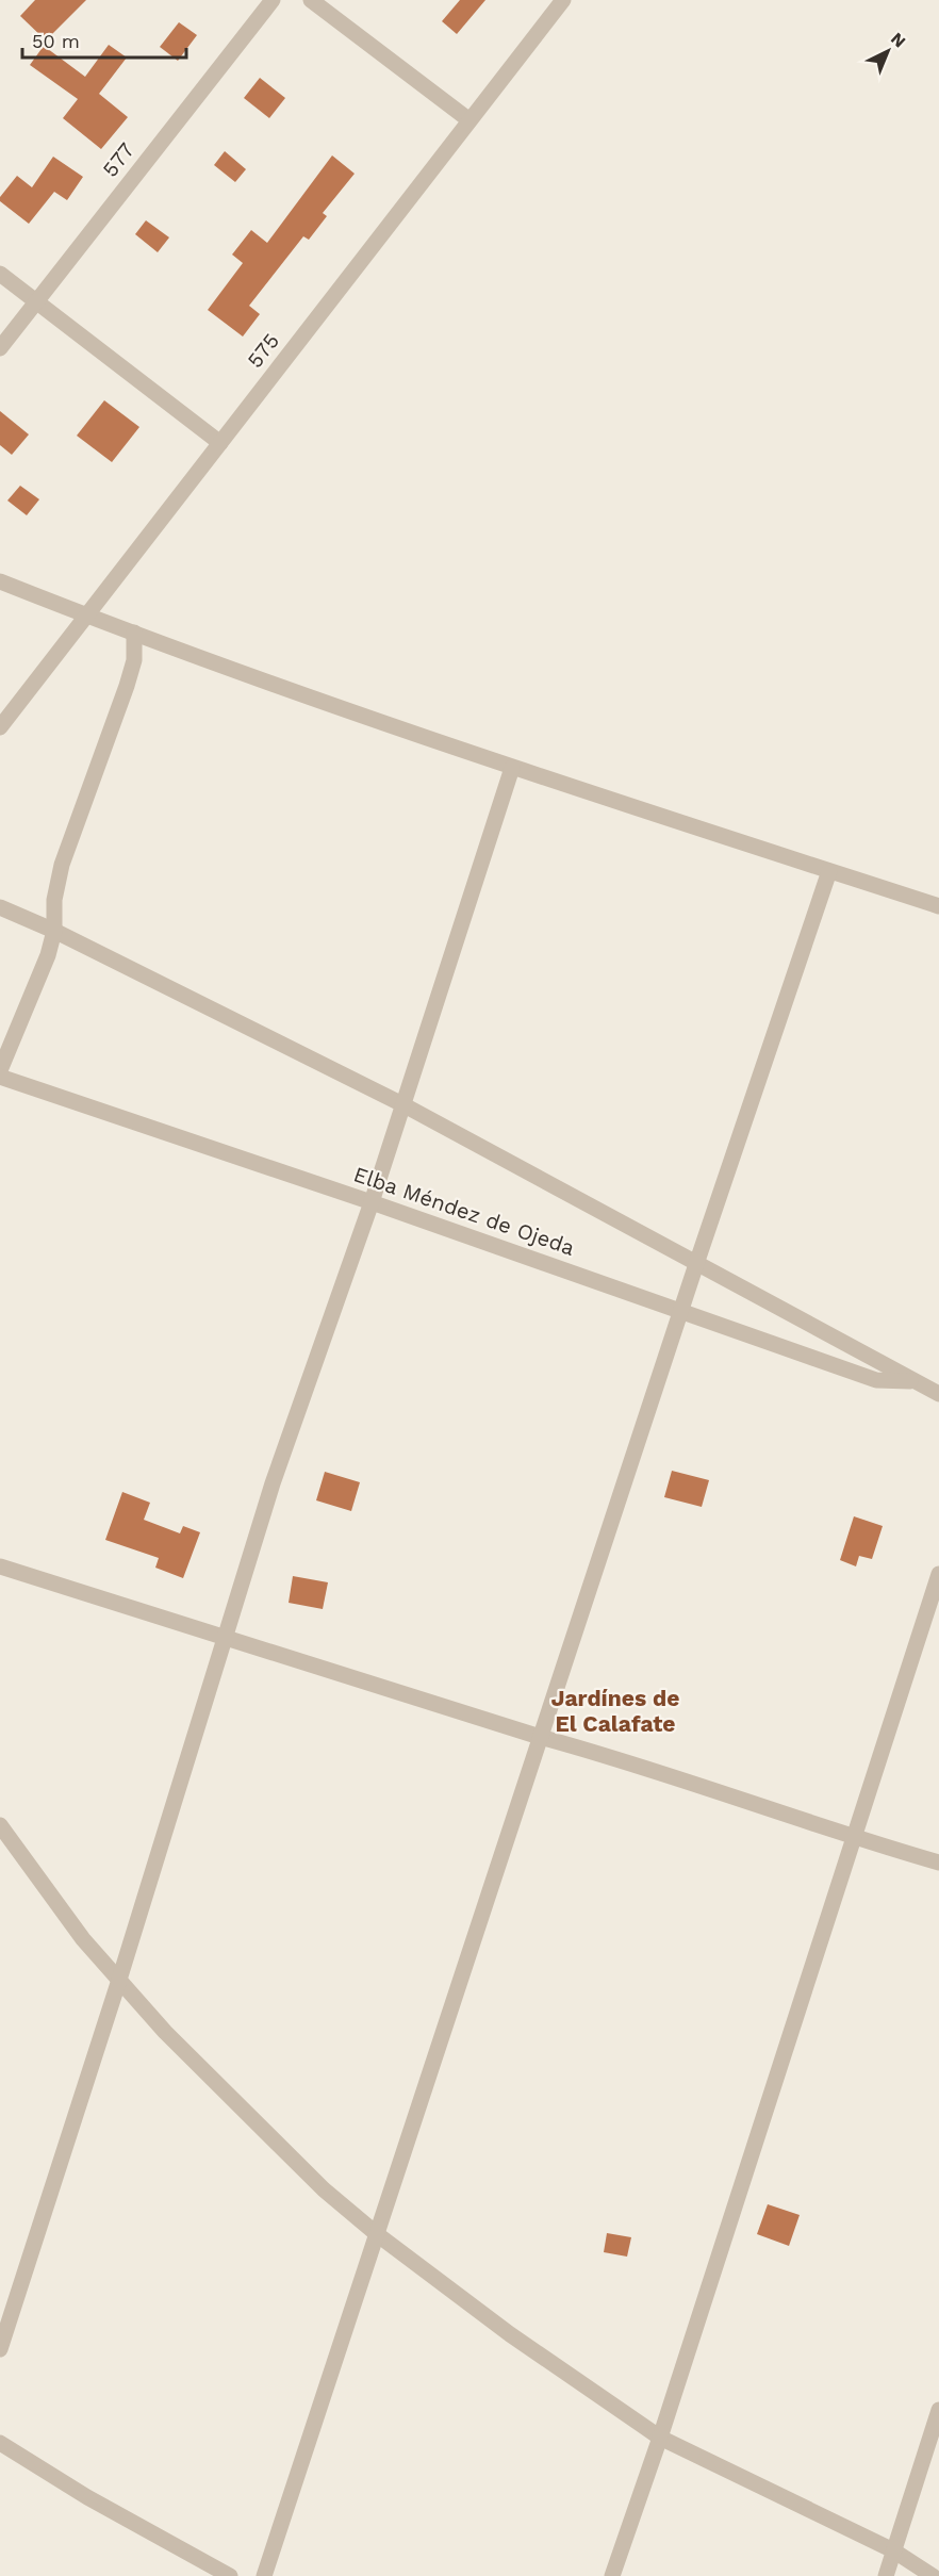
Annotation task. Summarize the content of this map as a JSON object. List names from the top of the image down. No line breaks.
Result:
{"streets":{"street":["577","575","Elba Méndez de Ojeda"]},"districts":["Jardínes de El Calafate"],"scale_bar":"50 m","north":"top right"}
